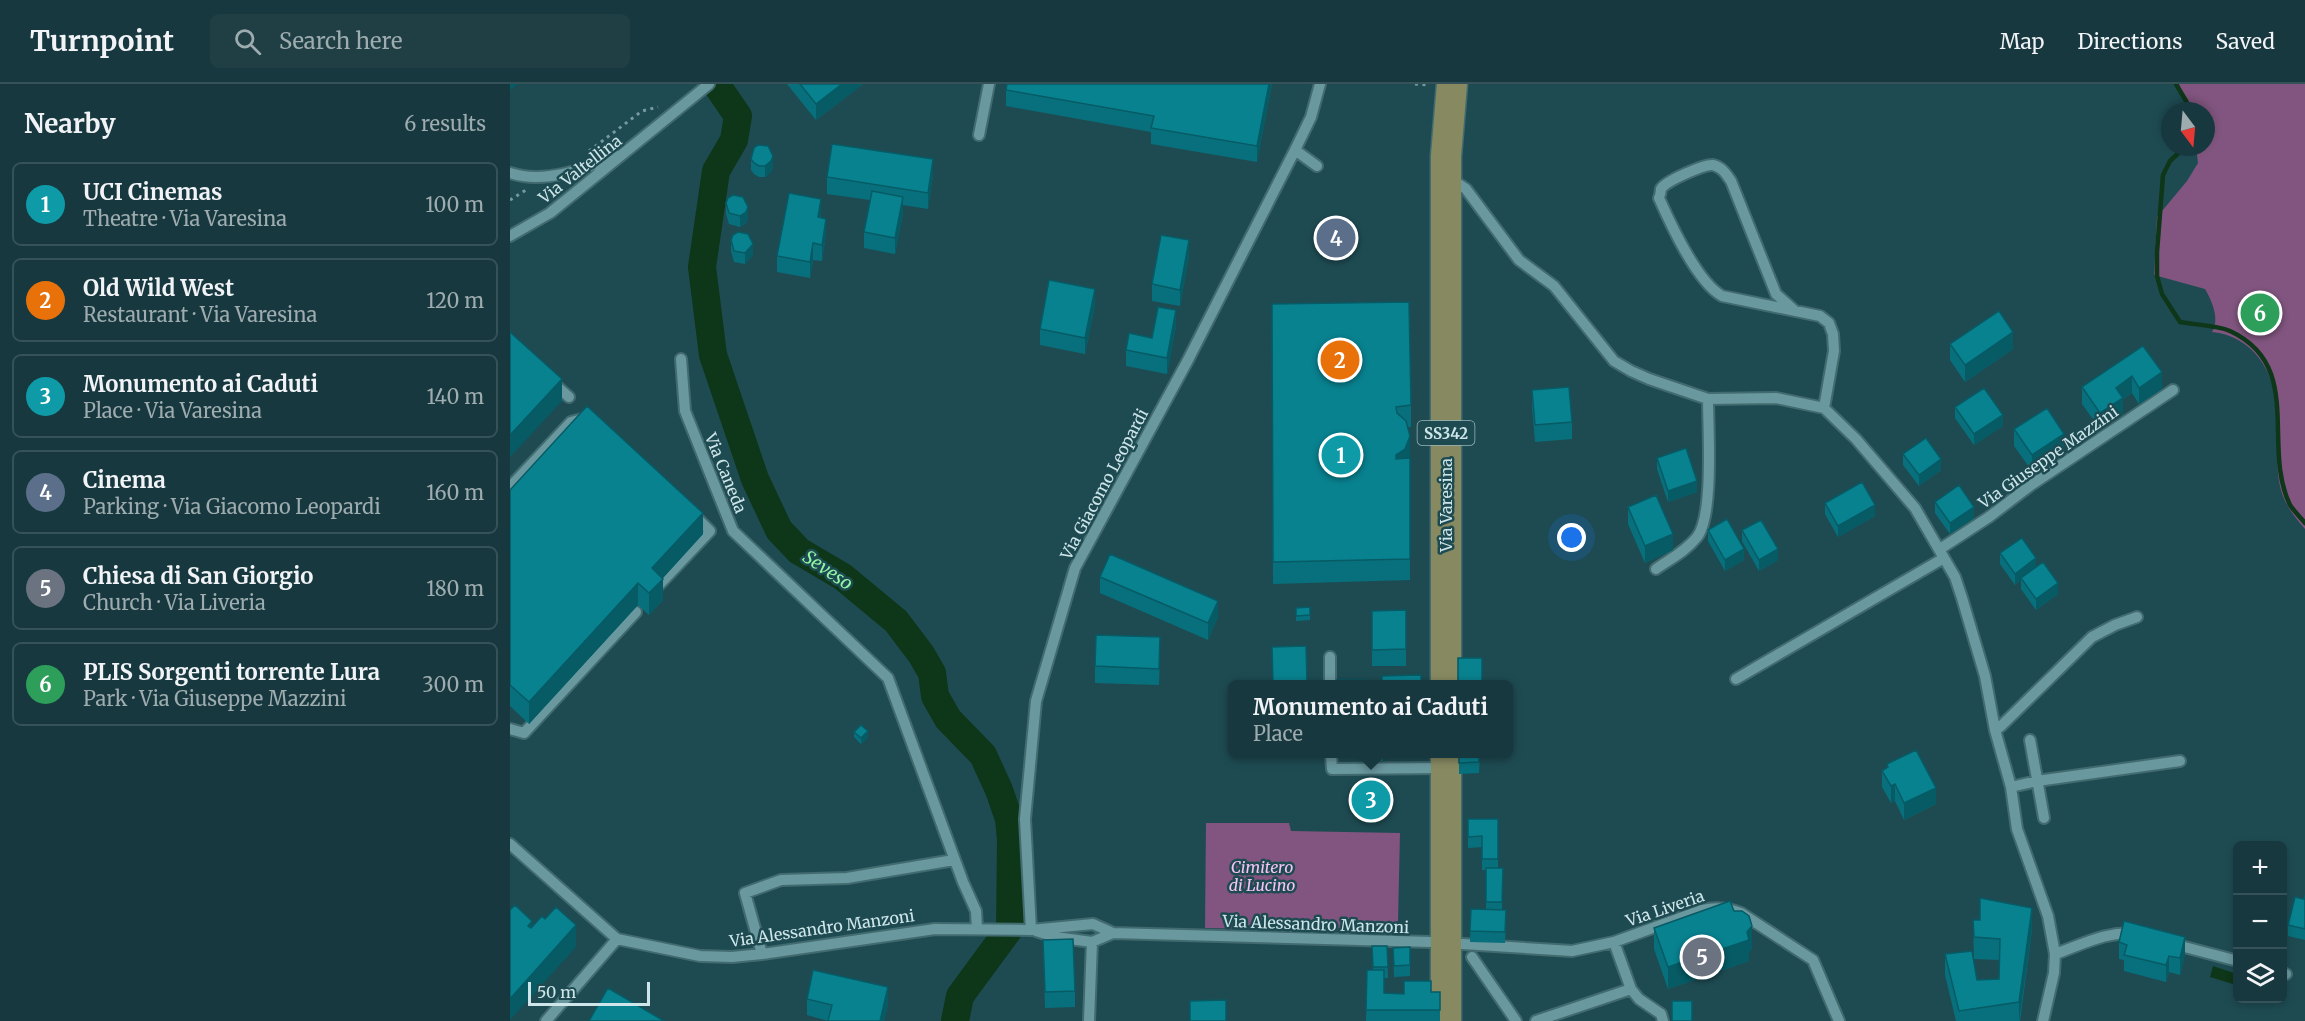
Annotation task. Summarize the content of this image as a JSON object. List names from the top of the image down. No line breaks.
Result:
{"streets":{"main road":["SS342","Via Varesina"],"street":["Via Valtellina","Via Giuseppe Mazzini","Via Caneda","Via Giacomo Leopardi","Via Liveria","Via Alessandro Manzoni"]},"crossings":[["SS342","Via Varesina"],["Via Giacomo Leopardi","Via Alessandro Manzoni"],["Via Liveria","Via Alessandro Manzoni"]],"water":["Seveso"],"parks":["Cimitero di Lucino"],"scale_bar":"50 m","north":"bottom","page":{"header":"Turnpoint","search":"Search here","nav":["Map","Directions","Saved"],"heading":["Nearby","6 results"],"list":[{"mark":"1","name":"UCI Cinemas","note":"Theatre · Via Varesina","value":"100 m"},{"mark":"2","name":"Old Wild West","note":"Restaurant · Via Varesina","value":"120 m"},{"mark":"3","name":"Monumento ai Caduti","note":"Place · Via Varesina","value":"140 m"},{"mark":"4","name":"Cinema","note":"Parking · Via Giacomo Leopardi","value":"160 m"},{"mark":"5","name":"Chiesa di San Giorgio","note":"Church · Via Liveria","value":"180 m"},{"mark":"6","name":"PLIS Sorgenti torrente Lura","note":"Park · Via Giuseppe Mazzini","value":"300 m"}],"pins":["4","6","2","1","3","5"],"popup":["Monumento ai Caduti","Place"],"map_buttons":["+","−"],"scale":"50 m"}}
